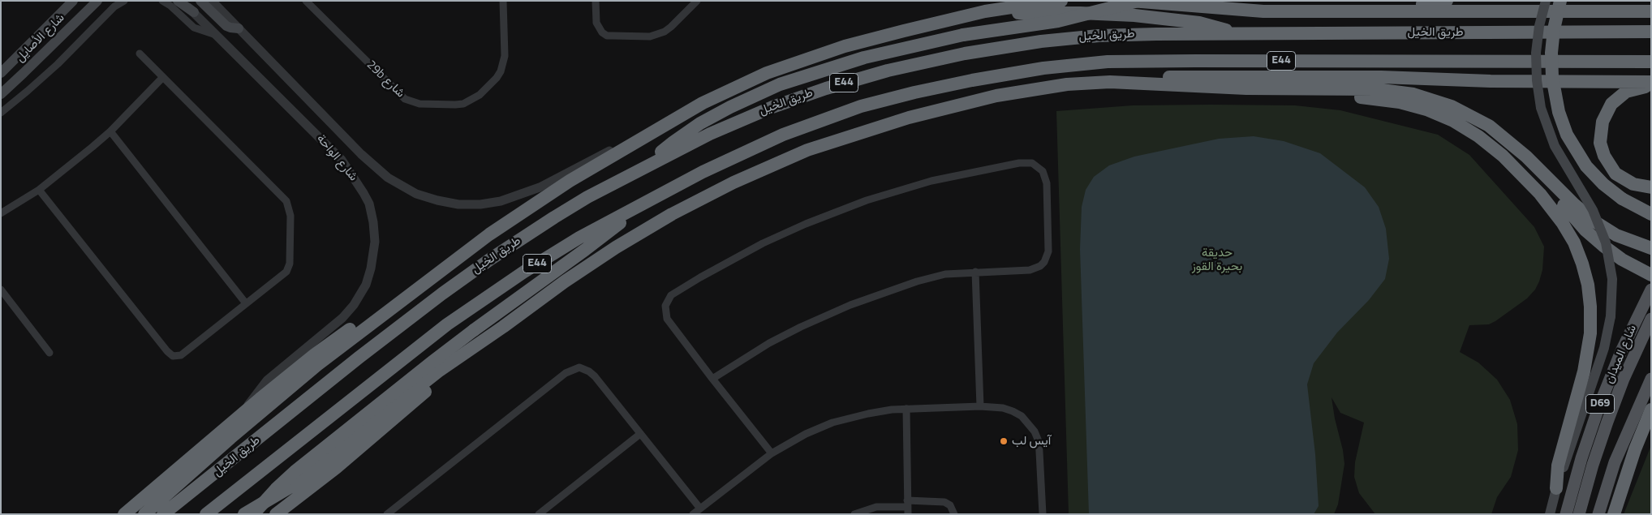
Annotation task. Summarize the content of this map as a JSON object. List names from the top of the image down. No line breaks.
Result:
{"streets":{"highway":["طريق الخيل","E44"],"main road":["شارع الأصايل","شارع الميدان","D69"],"street":["29b شارع","شارع الواحة"]},"parks":["حديقة بحيرة القوز"],"places":["آيس لب"]}
